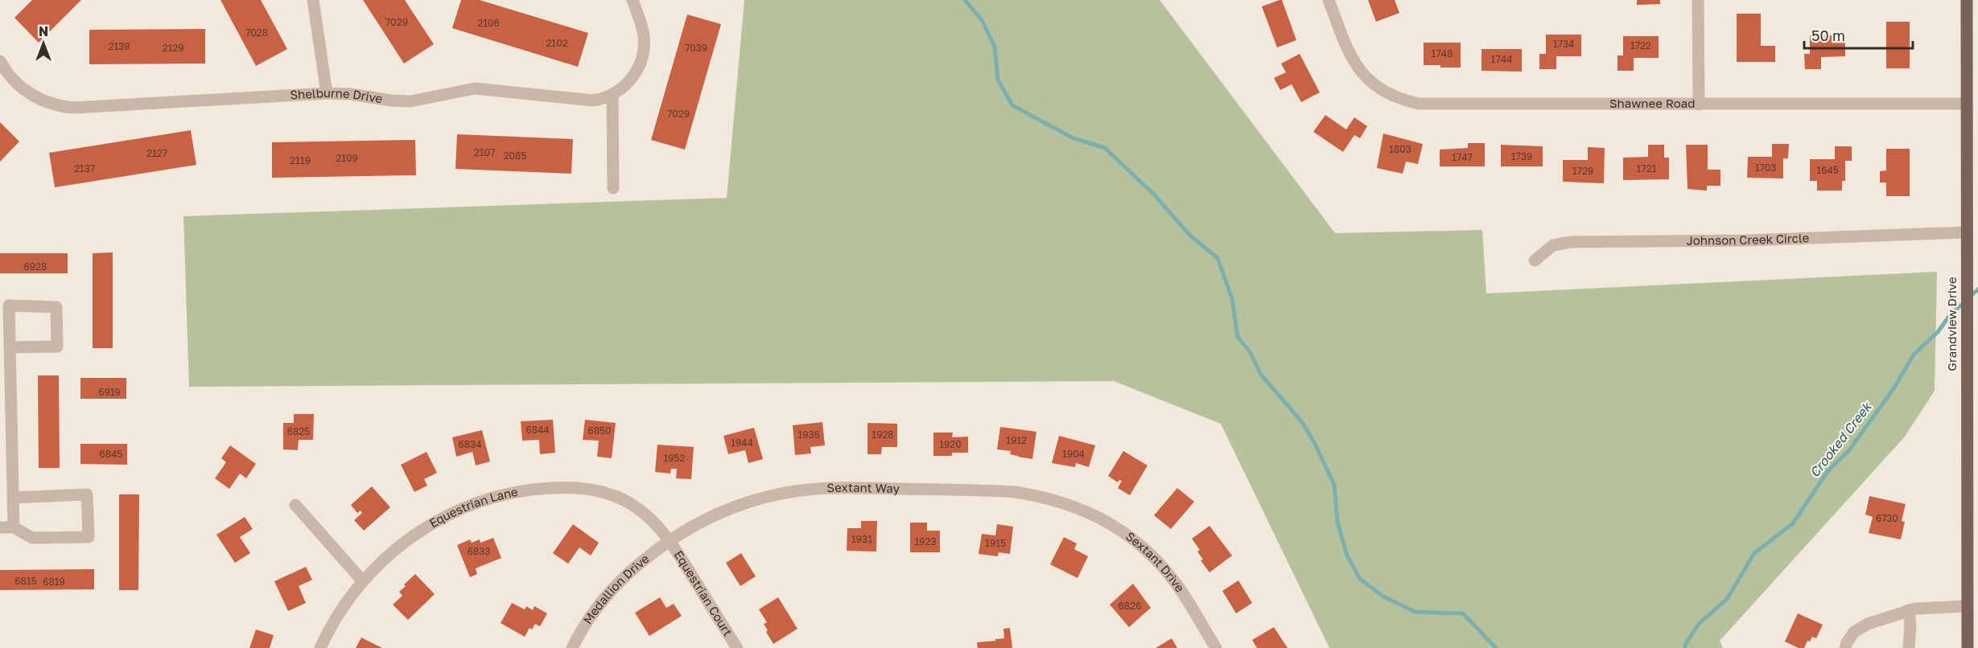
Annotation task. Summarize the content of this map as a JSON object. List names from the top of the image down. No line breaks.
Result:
{"streets":{"main road":["Grandview Drive"],"street":["Shelburne Drive","Shawnee Road","Johnson Creek Circle","Sextant Way","Equestrian Lane","Sextant Drive","Medallion Drive","Equestrian Court"]},"crossings":[["Shawnee Road","Grandview Drive"],["Johnson Creek Circle","Grandview Drive"],["Sextant Way","Equestrian Lane"],["Sextant Way","Sextant Drive"],["Sextant Way","Medallion Drive"],["Sextant Way","Equestrian Court"],["Equestrian Lane","Medallion Drive"],["Equestrian Lane","Equestrian Court"],["Medallion Drive","Equestrian Court"]],"water":["Crooked Creek"],"house_numbers":["7029","2106","7028","2102","1734","1722","2139","2129","7039","1748","1744","7029","1803","2107","2127","2085","1739","1747","2109","2119","1703","2137","1721","1645","1729","6928","6919","6844","6850","6825","1936","1928","1912","1944","6834","1920","6845","1904","1952","6730","1931","1923","1915","6833","6815","6819","6826"],"scale_bar":"50 m","north":"top"}
